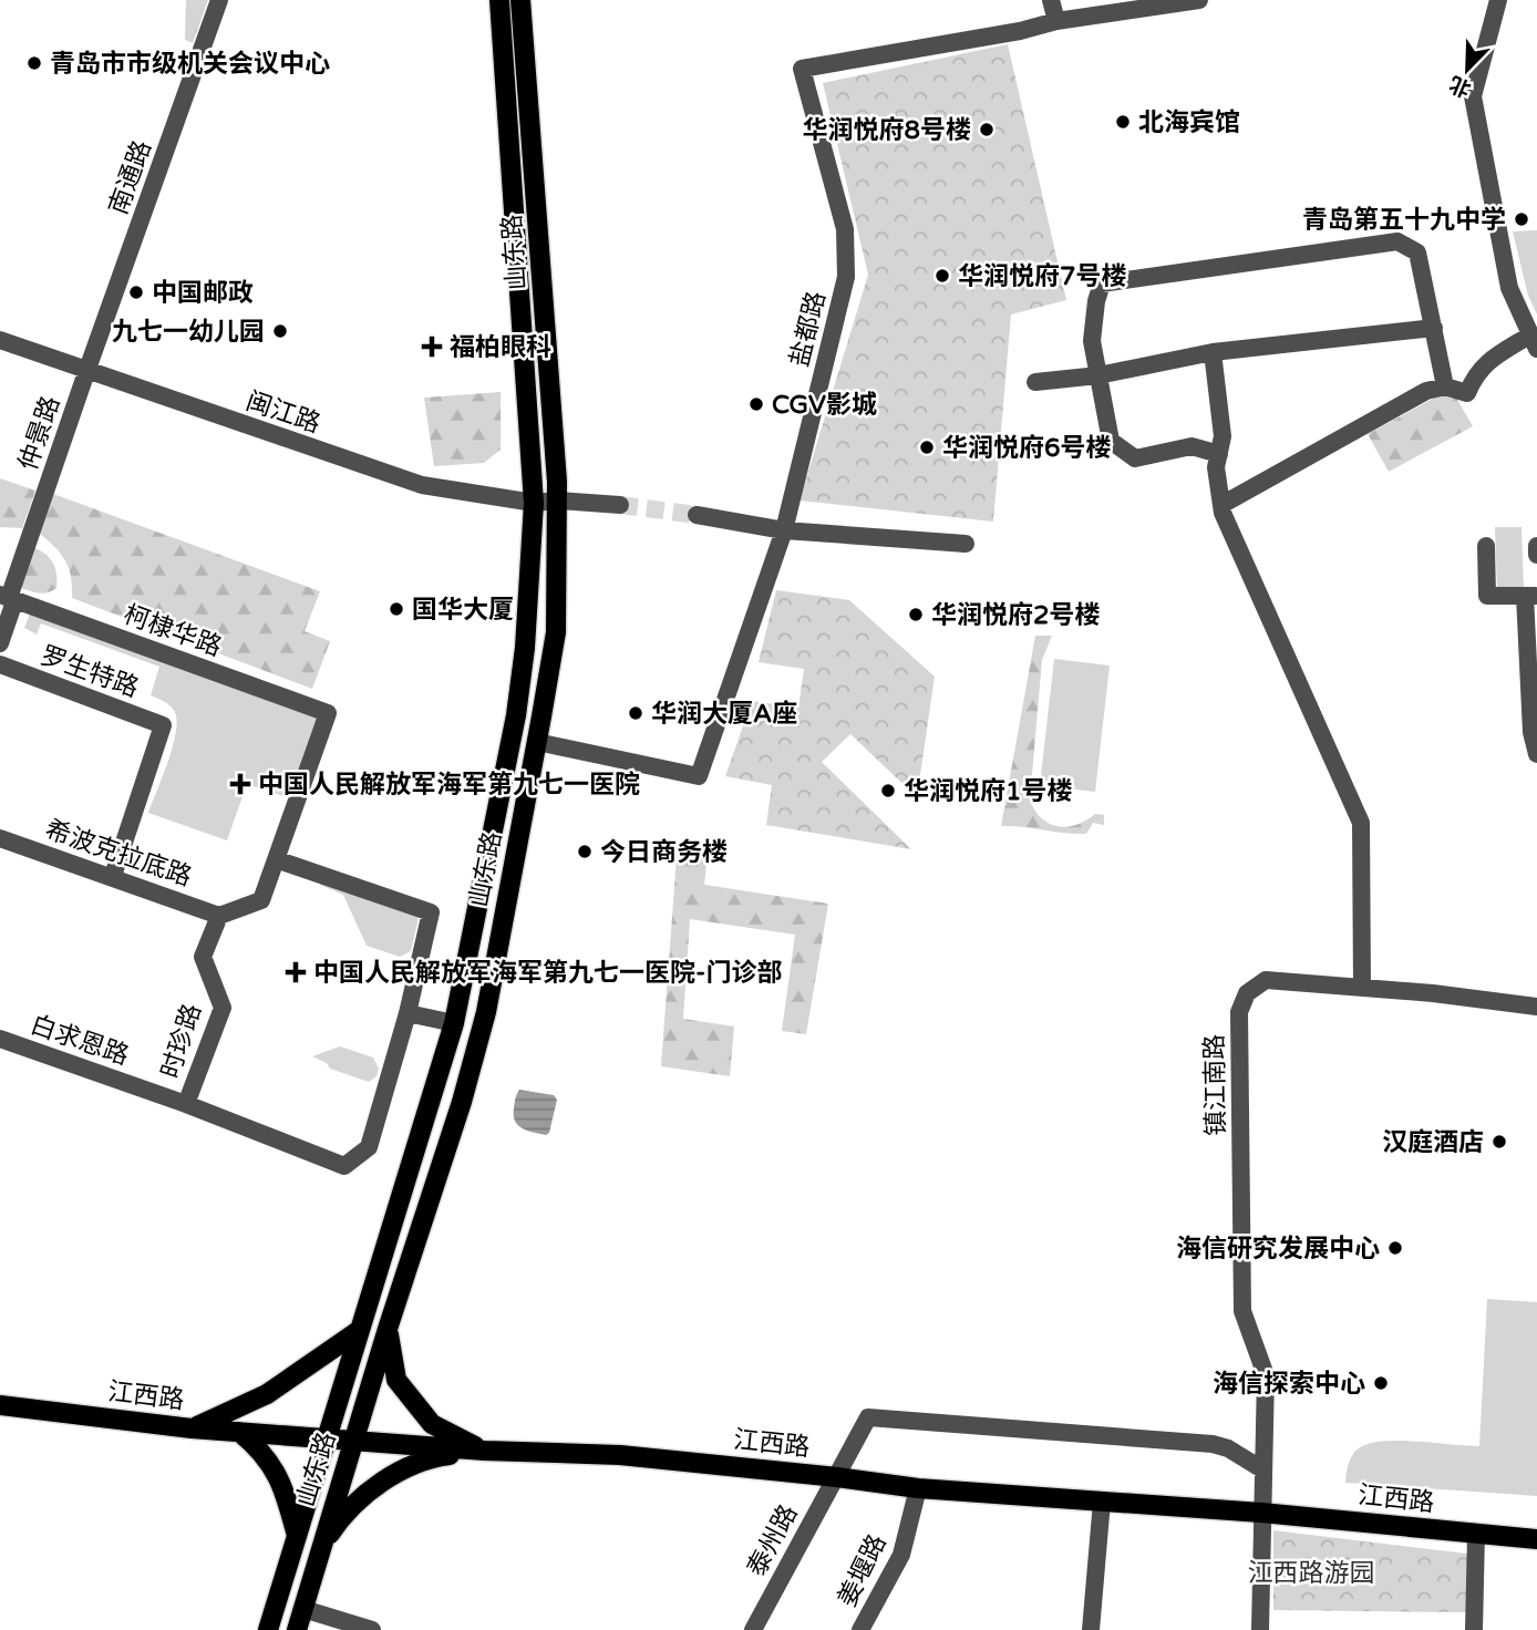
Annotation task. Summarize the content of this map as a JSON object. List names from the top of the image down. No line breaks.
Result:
{"streets":{"main road":["山东路","江西路"],"street":["南通路","盐都路","闽江路","仲景路","柯棣华路","罗生特路","希波克拉底路","白求恩路","时珍路","镇江南路","泰州路","姜堰路"]},"crossings":[["南通路","闽江路"],["南通路","仲景路"],["山东路","盐都路"],["山东路","闽江路"],["山东路","江西路"],["闽江路","仲景路"],["仲景路","柯棣华路"],["罗生特路","希波克拉底路"],["希波克拉底路","时珍路"],["白求恩路","时珍路"],["镇江南路","江西路"],["镇江南路","泰州路"],["江西路","泰州路"],["江西路","姜堰路"]],"parks":["江西路游园"],"places":{"other":["青岛市市级机关会议中心","北海宾馆","华润悦府8号楼","青岛第五十九中学","华润悦府7号楼","中国邮政","九七一幼儿园","CGV影城","华润悦府6号楼","国华大厦","华润悦府2号楼","华润大厦A座","华润悦府1号楼","今日商务楼","汉庭酒店","海信研究发展中心","海信探索中心"],"health":["福柏眼科","中国人民解放军海军第九七一医院","中国人民解放军海军第九七一医院-门诊部"]},"north":"bottom left"}
